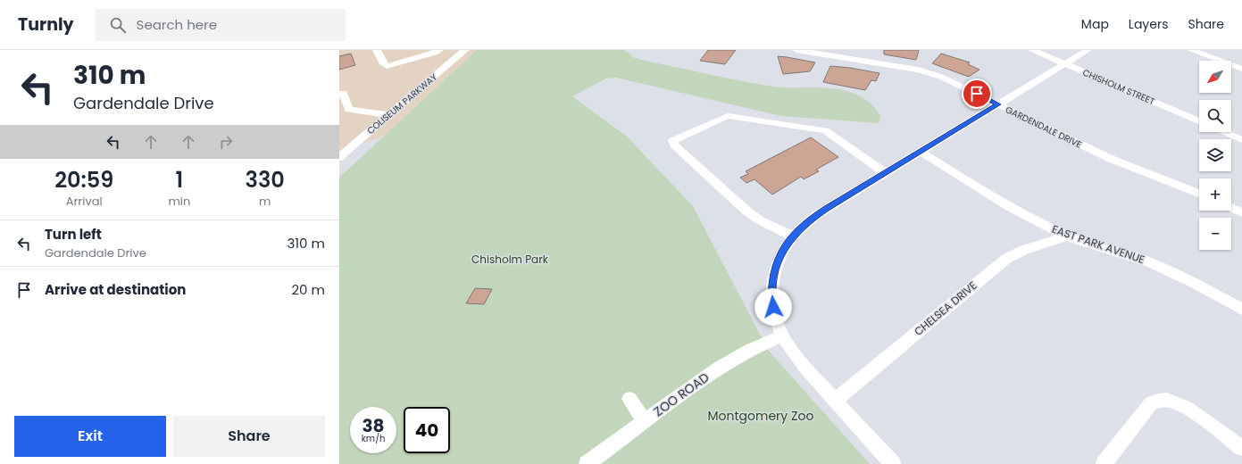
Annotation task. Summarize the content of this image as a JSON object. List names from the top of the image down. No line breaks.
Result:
{"streets":{"street":["CHISHOLM STREET","COLISEUM PARKWAY","GARDENDALE DRIVE","EAST PARK AVENUE","CHELSEA DRIVE","ZOO ROAD"]},"crossings":[["EAST PARK AVENUE","CHELSEA DRIVE"]],"parks":["Chisholm Park","Montgomery Zoo"],"north":"bottom left","page":{"header":"Turnly","search":"Search here","nav":["Map","Layers","Share"],"turn":["310 m","Gardendale Drive"],"map_buttons":["+","−"],"eta":["20:59","Arrival","1","min","330","m"],"list":[{"name":"Turn left","note":"Gardendale Drive","value":"310 m"},{"name":"Arrive at destination","value":"20 m"}],"speed":"38 km/h","limit":"40","buttons":["Exit","Share"]}}
